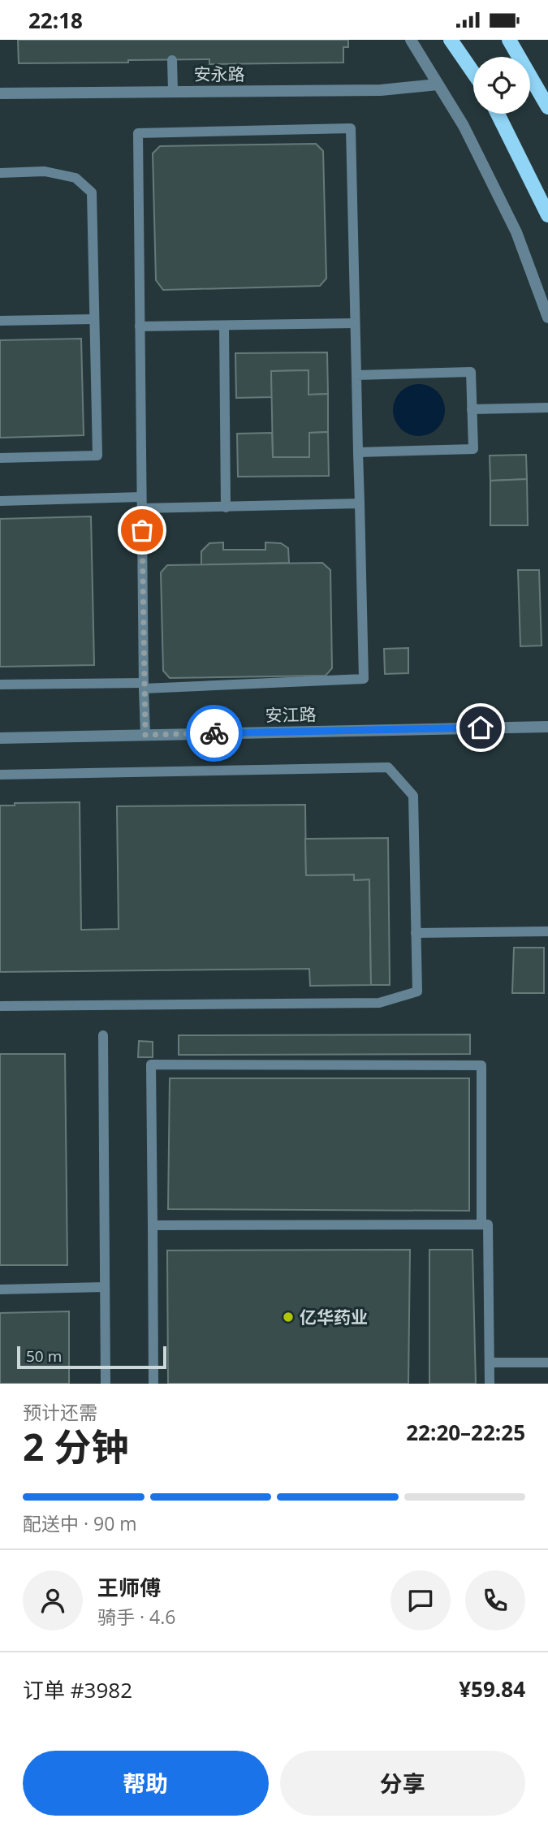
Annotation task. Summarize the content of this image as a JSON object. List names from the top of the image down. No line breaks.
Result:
{"streets":{"street":["安永路","安江路"]},"places":["亿华药业"],"scale_bar":"50 m","page":{"status":"22:18","scale":"50 m","heading":["2 分钟","预计还需","22:20–22:25"],"panel":["王师傅","骑手 · 4.6","订单 #3982","¥59.84"],"bar":"配送中 · 90 m","buttons":["帮助","分享"]}}
